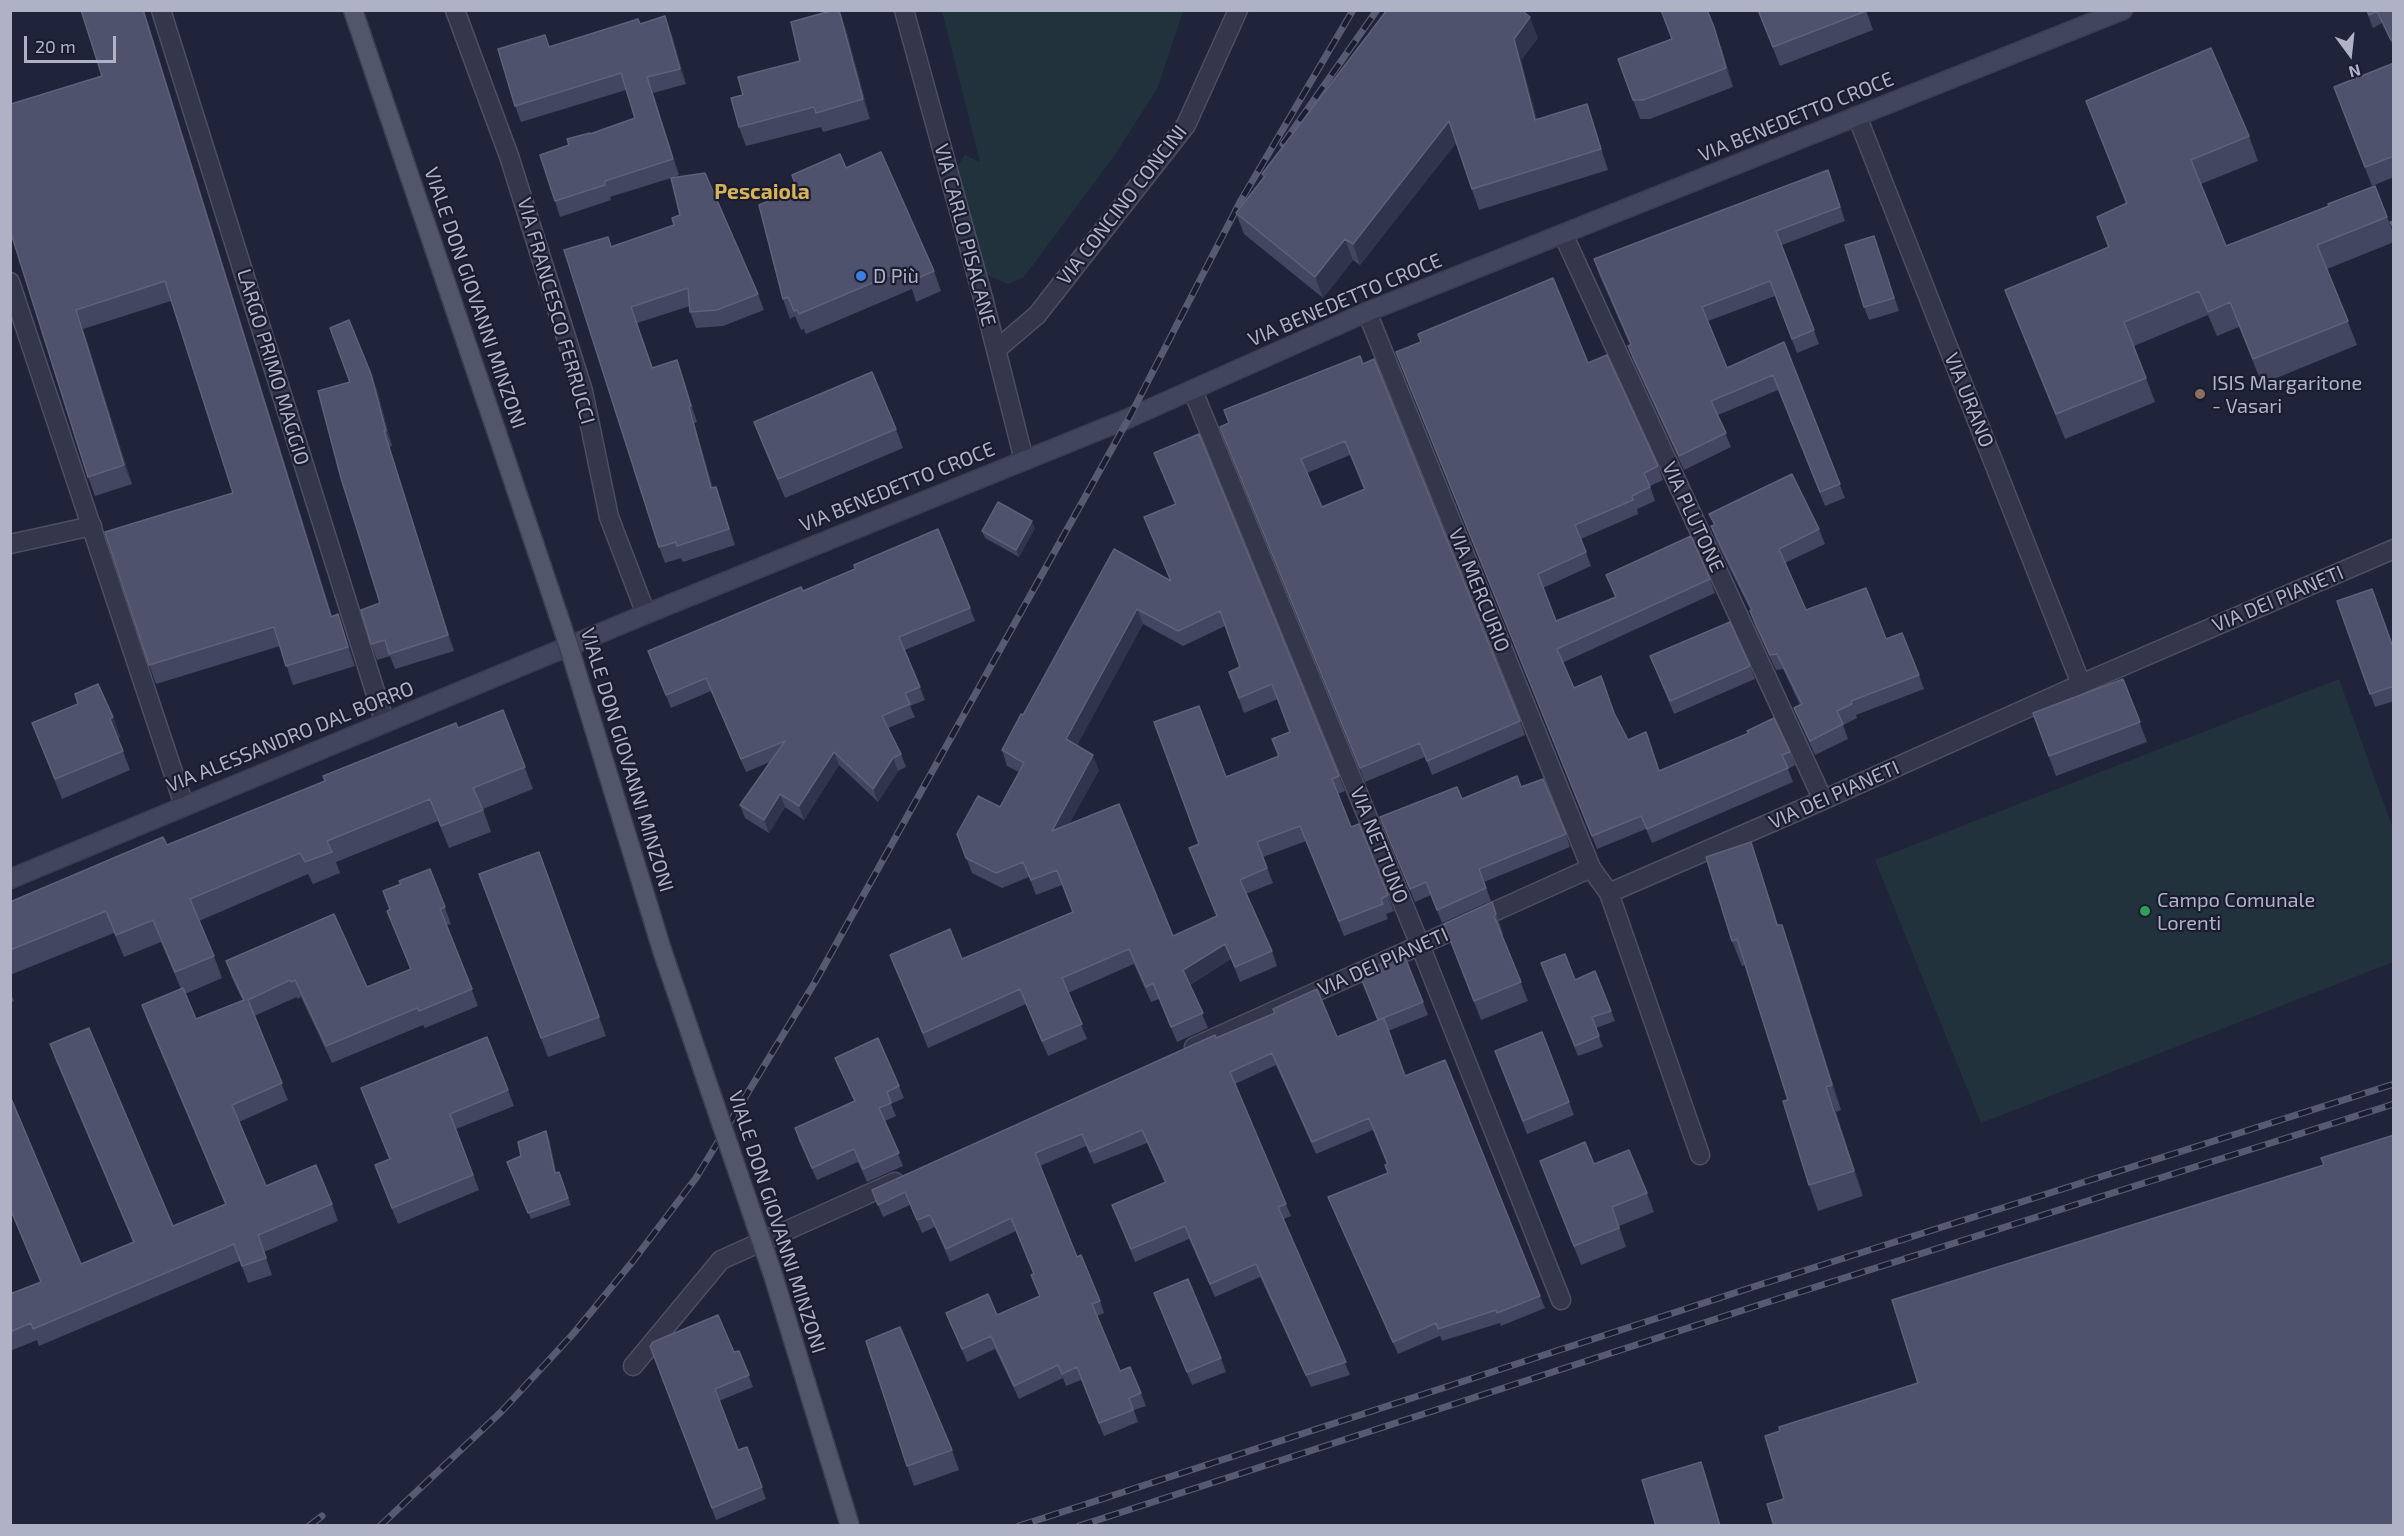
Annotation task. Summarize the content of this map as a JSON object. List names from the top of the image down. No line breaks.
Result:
{"streets":{"main road":["VIA BENEDETTO CROCE","VIALE DON GIOVANNI MINZONI","VIA ALESSANDRO DAL BORRO"],"street":["VIA CONCINO CONCINI","VIA CARLO PISACANE","VIA FRANCESCO FERRUCCI","LARGO PRIMO MAGGIO","VIA URANO","VIA PLUTONE","VIA MERCURIO","VIA DEI PIANETI","VIA NETTUNO"]},"crossings":[["VIA BENEDETTO CROCE","VIA CARLO PISACANE"],["VIA BENEDETTO CROCE","VIA FRANCESCO FERRUCCI"],["VIA BENEDETTO CROCE","VIA URANO"],["VIA BENEDETTO CROCE","VIA PLUTONE"],["VIA BENEDETTO CROCE","VIA MERCURIO"],["VIA BENEDETTO CROCE","VIA ALESSANDRO DAL BORRO"],["VIA BENEDETTO CROCE","VIA NETTUNO"],["VIA CONCINO CONCINI","VIA CARLO PISACANE"],["LARGO PRIMO MAGGIO","VIA ALESSANDRO DAL BORRO"],["VIA URANO","VIA DEI PIANETI"],["VIA PLUTONE","VIA DEI PIANETI"],["VIA MERCURIO","VIA DEI PIANETI"],["VIA DEI PIANETI","VIA NETTUNO"]],"districts":["Pescaiola"],"places":["D Più","ISIS Margaritone - Vasari","Campo Comunale Lorenti"],"scale_bar":"20 m","north":"bottom"}
